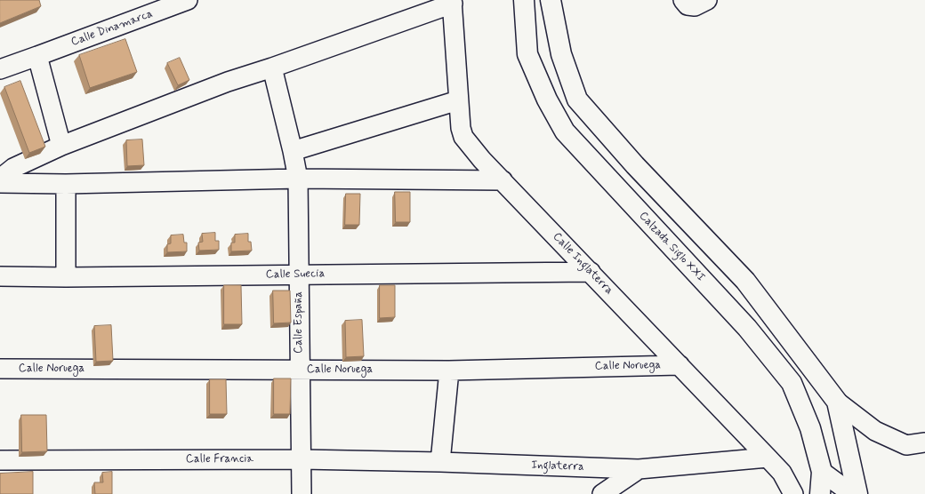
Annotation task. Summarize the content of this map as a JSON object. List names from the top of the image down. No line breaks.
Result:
{"streets":{"main road":["Calzada Siglo XXI"],"street":["Calle Dinamarca","Calle Inglaterra","Calle Suecia","Calle España","Calle Noruega","Calle Francia","Inglaterra"]},"crossings":[["Calle Inglaterra","Calle Suecia"],["Calle Inglaterra","Calle Noruega"],["Calle Inglaterra","Inglaterra"],["Calle Suecia","Calle España"],["Calle España","Calle Noruega"],["Calle España","Calle Francia"],["Calle Francia","Inglaterra"]]}
